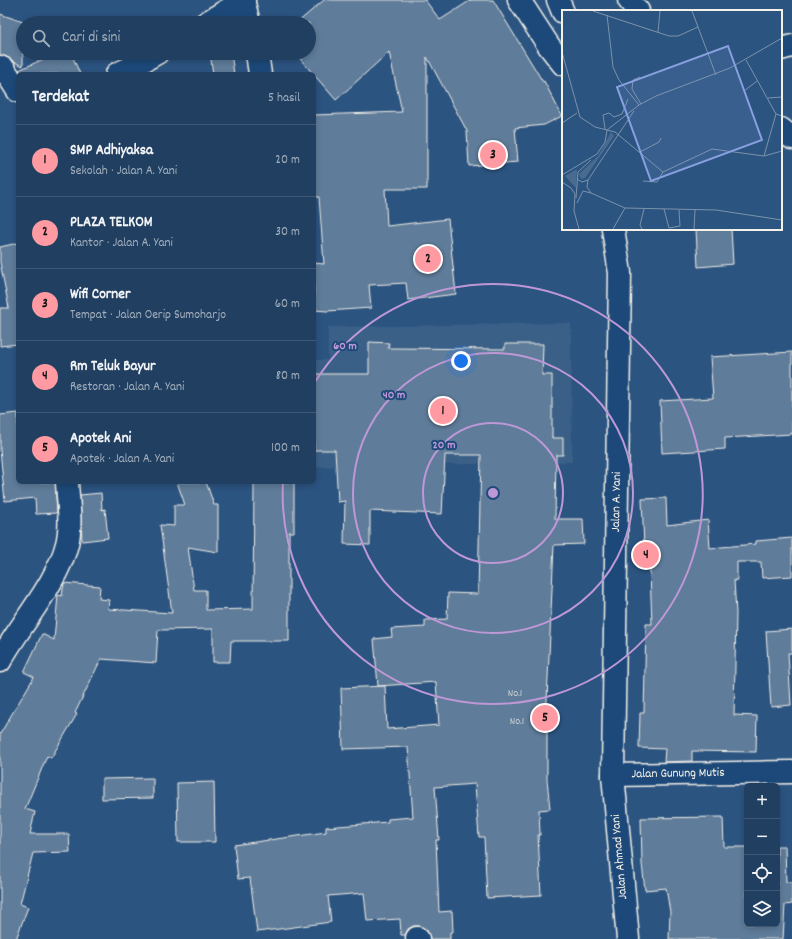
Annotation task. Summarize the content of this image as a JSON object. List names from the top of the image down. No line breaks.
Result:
{"streets":{"main road":["Jalan A. Yani","Jalan Gunung Mutis","Jalan Ahmad Yani"]},"crossings":[["Jalan A. Yani","Jalan Gunung Mutis"],["Jalan A. Yani","Jalan Ahmad Yani"],["Jalan Gunung Mutis","Jalan Ahmad Yani"]],"house_numbers":["No.1","No.1"],"page":{"search":"Cari di sini","heading":["Terdekat","5 hasil"],"list":[{"mark":"1","name":"SMP Adhiyaksa","note":"Sekolah · Jalan A. Yani","value":"20 m"},{"mark":"2","name":"PLAZA TELKOM","note":"Kantor · Jalan A. Yani","value":"30 m"},{"mark":"3","name":"Wifi Corner","note":"Tempat · Jalan Oerip Sumoharjo","value":"60 m"},{"mark":"4","name":"Rm Teluk Bayur","note":"Restoran · Jalan A. Yani","value":"80 m"},{"mark":"5","name":"Apotek Ani","note":"Apotek · Jalan A. Yani","value":"100 m"}],"pins":["3","2","1","4","5"],"map_buttons":["+","−"]},"rings":["60 m","40 m","20 m"]}
